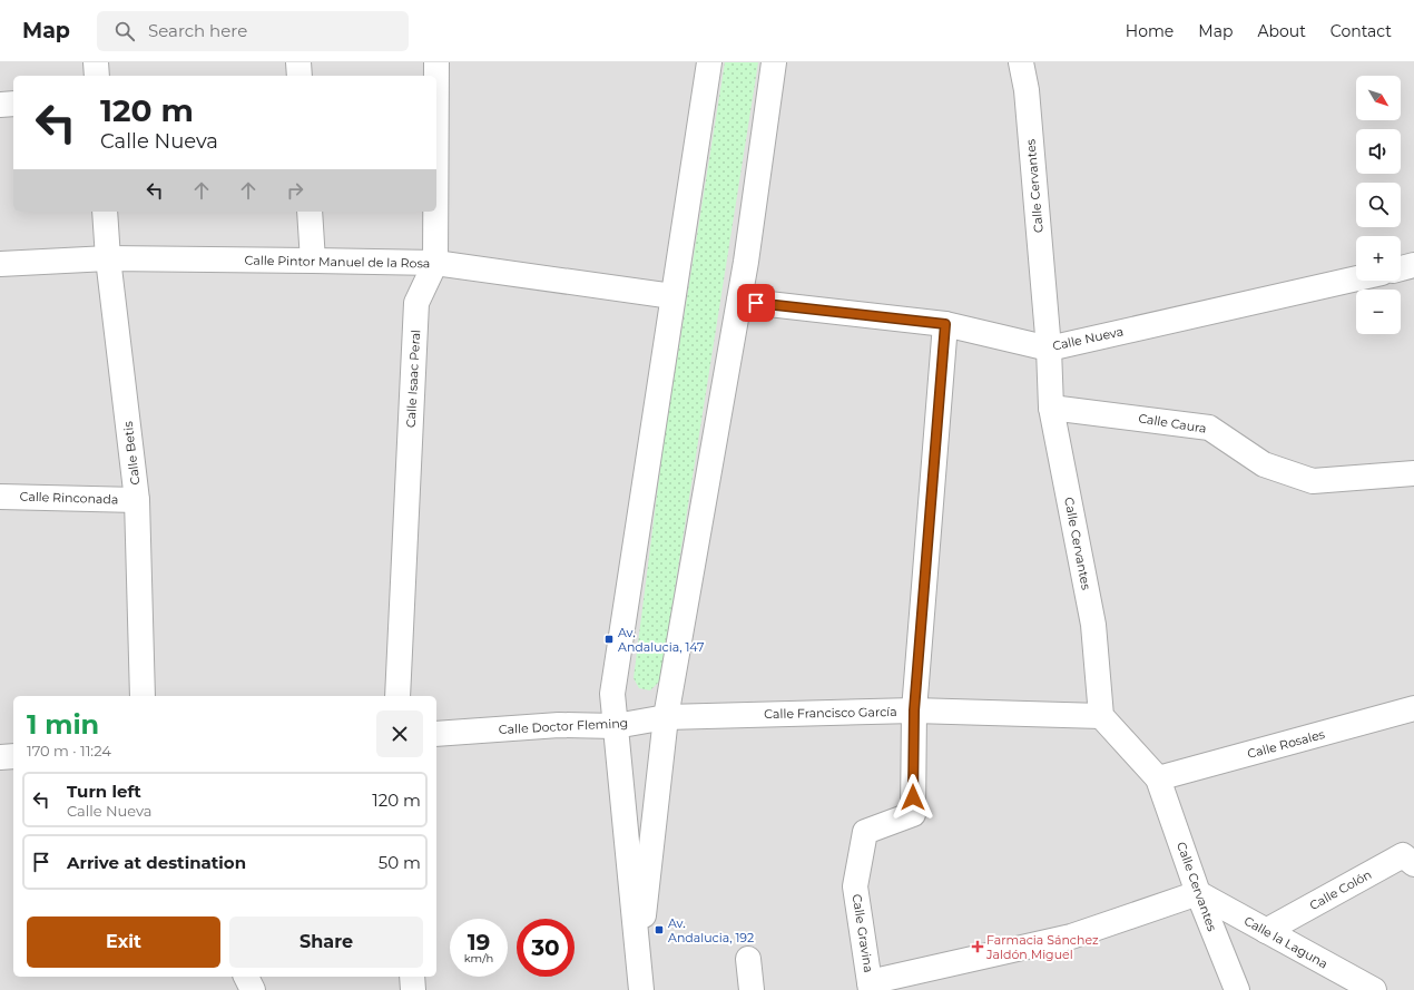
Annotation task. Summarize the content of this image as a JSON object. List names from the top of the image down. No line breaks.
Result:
{"streets":{"street":["Calle Cervantes","Calle Pintor Manuel de la Rosa","Calle Nueva","Calle Isaac Peral","Calle Caura","Calle Betis","Calle Rinconada","Calle Francisco García","Calle Doctor Fleming","Calle Rosales","Calle Colón","Calle Gravina","Calle la Laguna"]},"crossings":[["Calle Cervantes","Calle Nueva"],["Calle Cervantes","Calle Caura"],["Calle Cervantes","Calle Francisco García"],["Calle Cervantes","Calle Rosales"],["Calle Cervantes","Calle la Laguna"],["Calle Pintor Manuel de la Rosa","Calle Isaac Peral"],["Calle Pintor Manuel de la Rosa","Calle Betis"],["Calle Nueva","Calle Gravina"],["Calle Betis","Calle Rinconada"],["Calle Francisco García","Calle Doctor Fleming"],["Calle Francisco García","Calle Gravina"],["Calle Colón","Calle la Laguna"]],"places":{"transit":["Av. Andalucia, 147","Av. Andalucia, 192"],"health":["Farmacia Sánchez Jaldón Miguel"]},"north":"bottom right","page":{"header":"Map","search":"Search here","nav":["Home","Map","About","Contact"],"map_buttons":["+","−"],"turn":["120 m","Calle Nueva"],"heading":["1 min","170 m · 11:24"],"list":[{"name":"Turn left","note":"Calle Nueva","value":"120 m"},{"name":"Arrive at destination","value":"50 m"}],"buttons":["Exit","Share"],"speed":"19 km/h","limit":"30"}}
